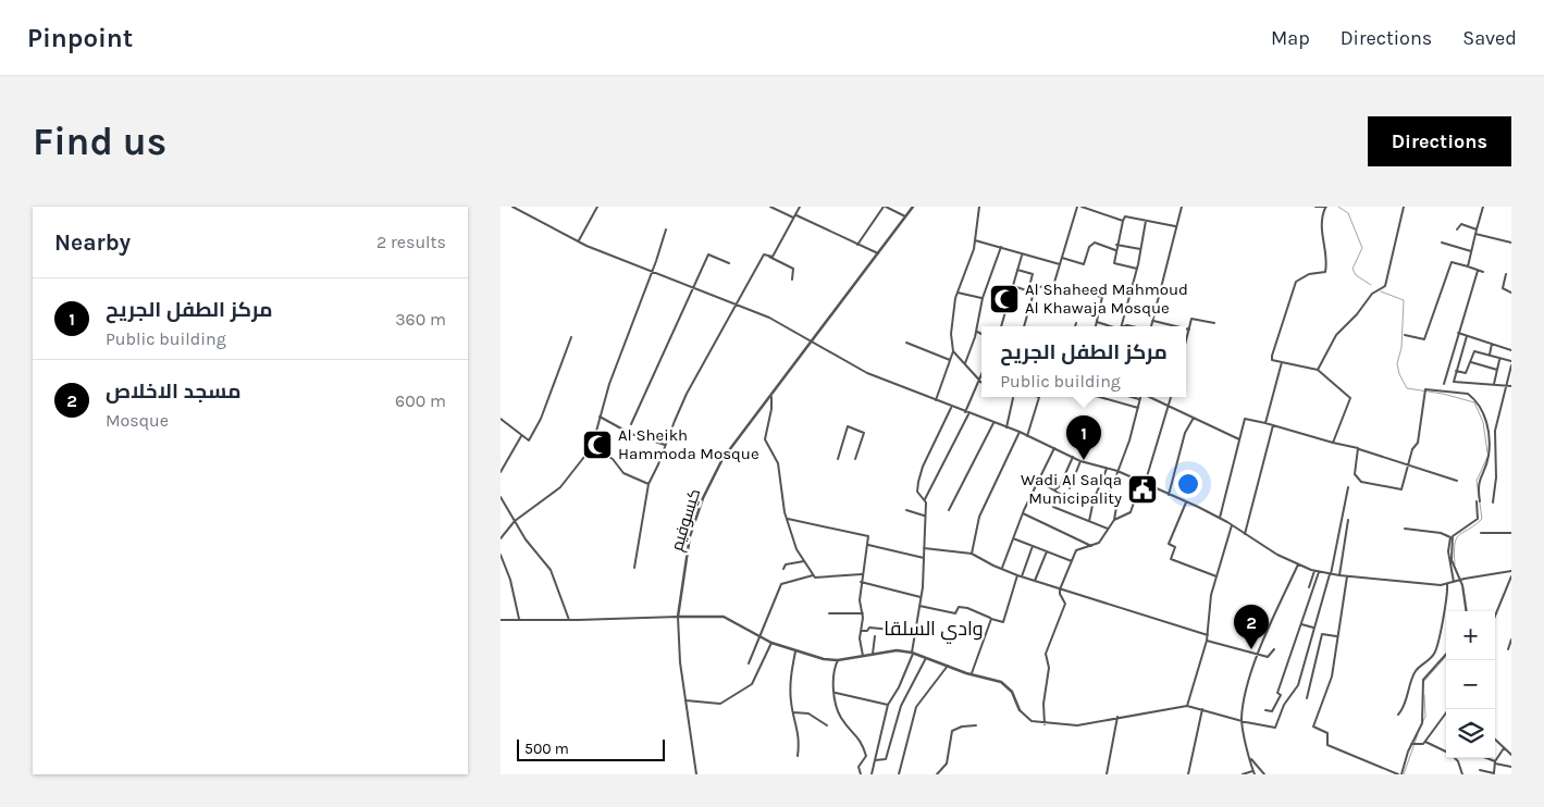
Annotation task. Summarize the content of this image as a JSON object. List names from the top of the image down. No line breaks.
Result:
{"streets":{"street":["كيسوفيم"]},"districts":["وادي السلقا"],"places":{"mosque":["Al Shaheed Mahmoud Al Khawaja Mosque","Al Sheikh Hammoda Mosque"],"public building":["Wadi Al Salqa Municipality"]},"scale_bar":"500 m","page":{"header":"Pinpoint","nav":["Map","Directions","Saved"],"buttons":"Directions","title":"Find us","heading":["Nearby","2 results"],"list":[{"mark":"1","name":"مركز الطفل الجريح","note":"Public building","value":"360 m"},{"mark":"2","name":"مسجد الاخلاص","note":"Mosque","value":"600 m"}],"popup":["مركز الطفل الجريح","Public building"],"pins":["1","2"],"map_buttons":["+","−"],"scale":"500 m"}}
